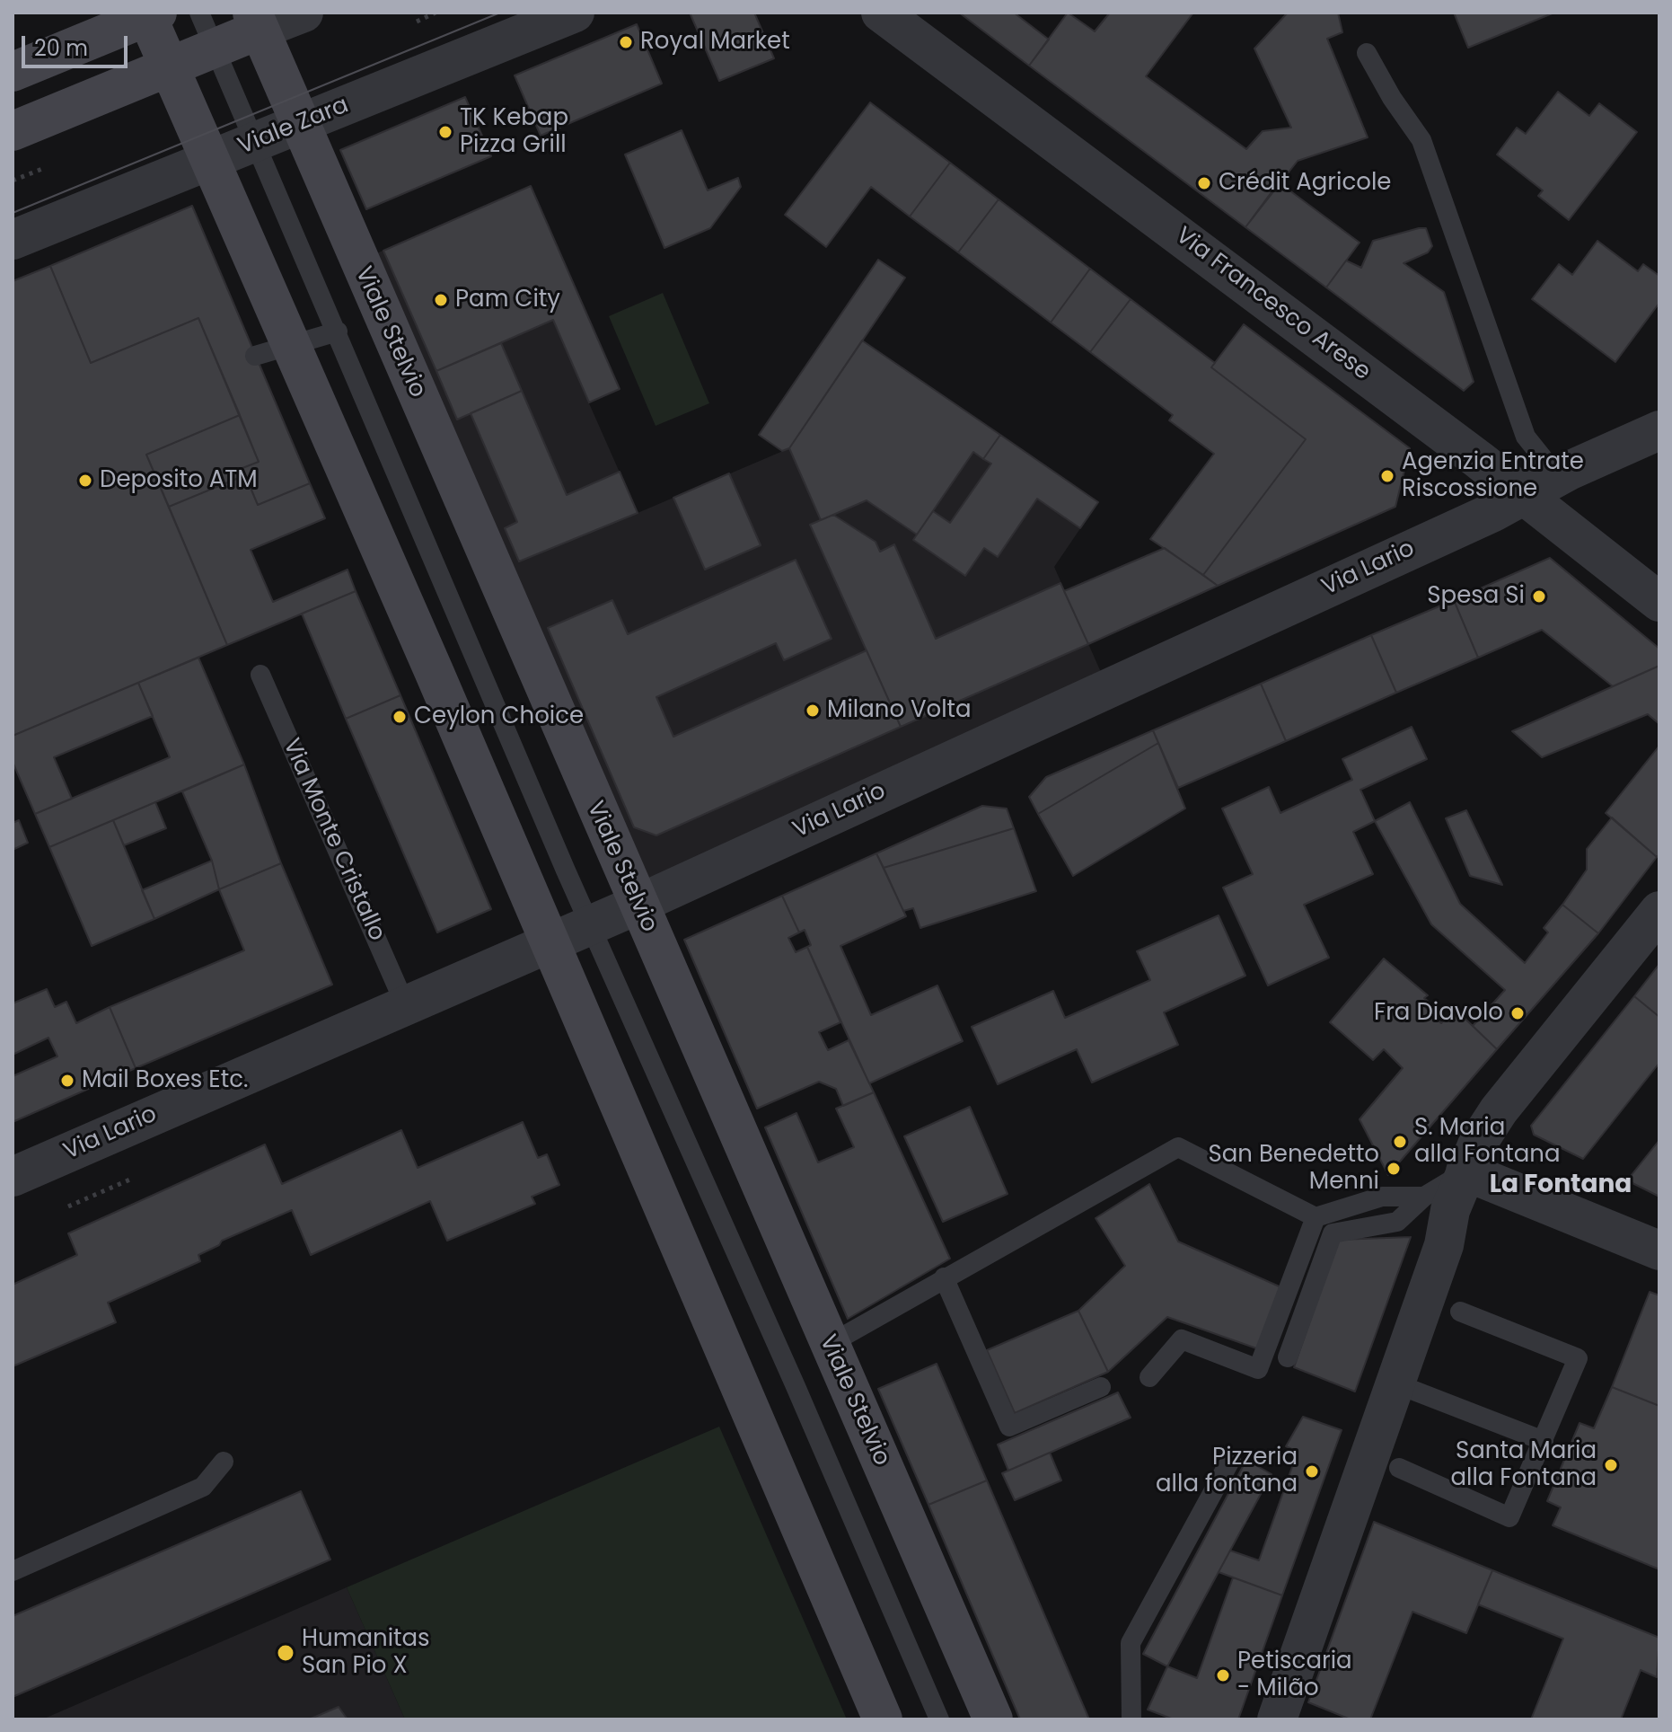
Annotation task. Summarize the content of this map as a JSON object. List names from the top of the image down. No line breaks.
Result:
{"streets":{"main road":["Viale Stelvio"],"street":["Viale Zara","Via Francesco Arese","Via Lario"],"lane":["Via Monte Cristallo"]},"crossings":[["Viale Zara","Viale Stelvio"],["Via Francesco Arese","Via Lario"],["Viale Stelvio","Via Lario"],["Via Lario","Via Monte Cristallo"]],"districts":["La Fontana"],"places":["Royal Market","TK Kebap Pizza Grill","Crédit Agricole","Pam City","Agenzia Entrate Riscossione","Deposito ATM","Spesa Si","Milano Volta","Ceylon Choice","Fra Diavolo","Mail Boxes Etc.","S. Maria alla Fontana","San Benedetto Menni","Santa Maria alla Fontana","Pizzeria alla fontana","Humanitas San Pio X","Petiscaria - Milão"],"scale_bar":"20 m"}
